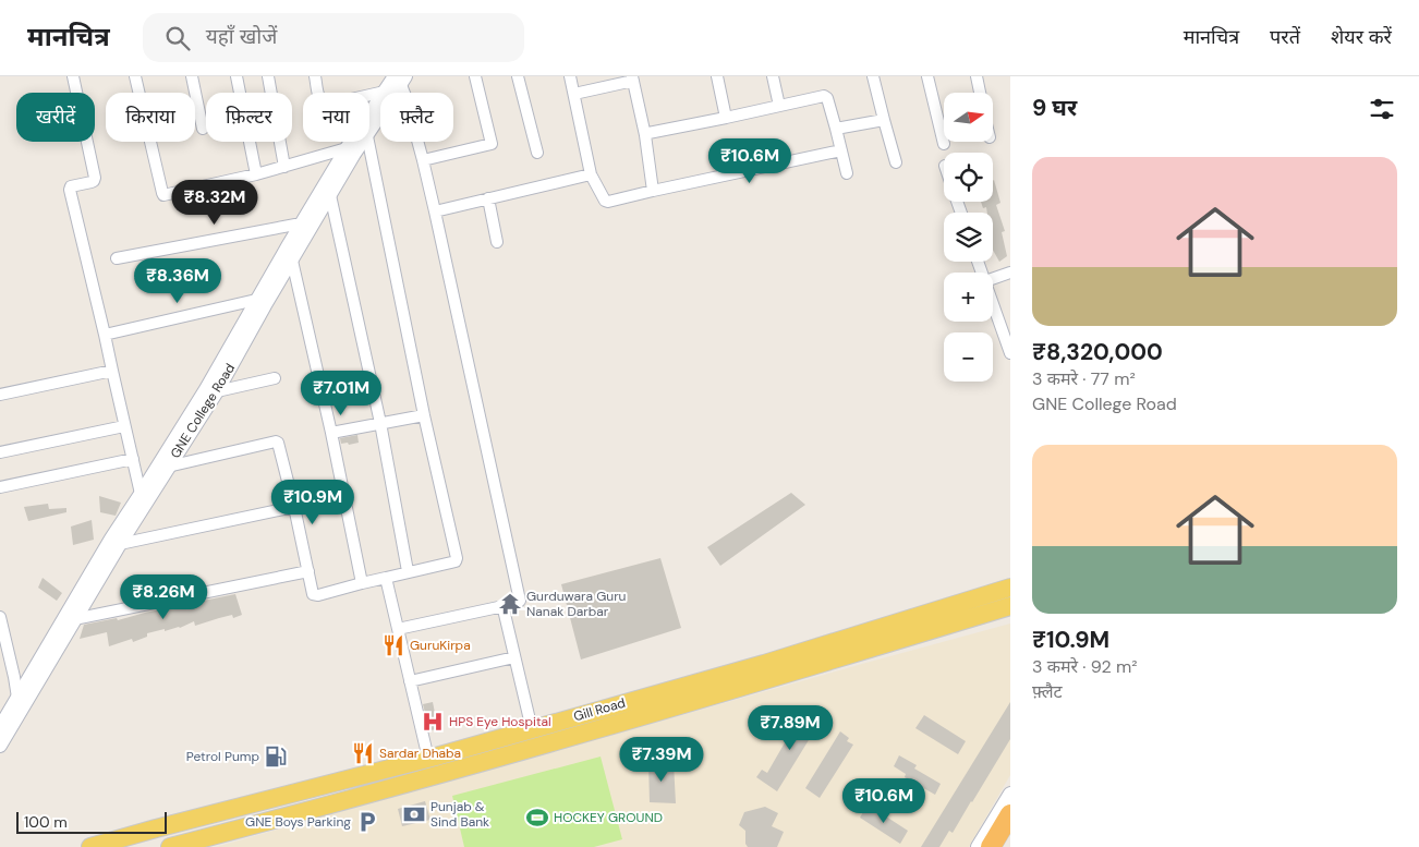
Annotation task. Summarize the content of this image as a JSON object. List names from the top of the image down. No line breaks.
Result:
{"streets":{"main road":["Gill Road"],"street":["GNE College Road"]},"places":{"temple":["Gurduwara Guru Nanak Darbar"],"restaurant":["GuruKirpa","Sardar Dhaba"],"hospital":["HPS Eye Hospital"],"fuel station":["Petrol Pump"],"bank":["Punjab & Sind Bank"],"sports":["HOCKEY GROUND"],"parking":["GNE Boys Parking"]},"scale_bar":"100 m","north":"right","page":{"header":"मानचित्र","search":"यहाँ खोजें","nav":["मानचित्र","परतें","शेयर करें"],"heading":"9 घर","map_buttons":["+","−"],"chip":["खरीदें","किराया","फ़िल्टर","नया","फ़्लैट"],"price":["₹10.6M","₹8.32M","₹8.36M","₹7.01M","₹10.9M","₹8.26M","₹7.89M","₹7.39M","₹10.6M"],"list":[{"name":"₹8,320,000","note":"3 कमरे · 77 m² · GNE College Road"},{"name":"₹10.9M","note":"3 कमरे · 92 m² · फ़्लैट"}],"scale":"100 m"}}
